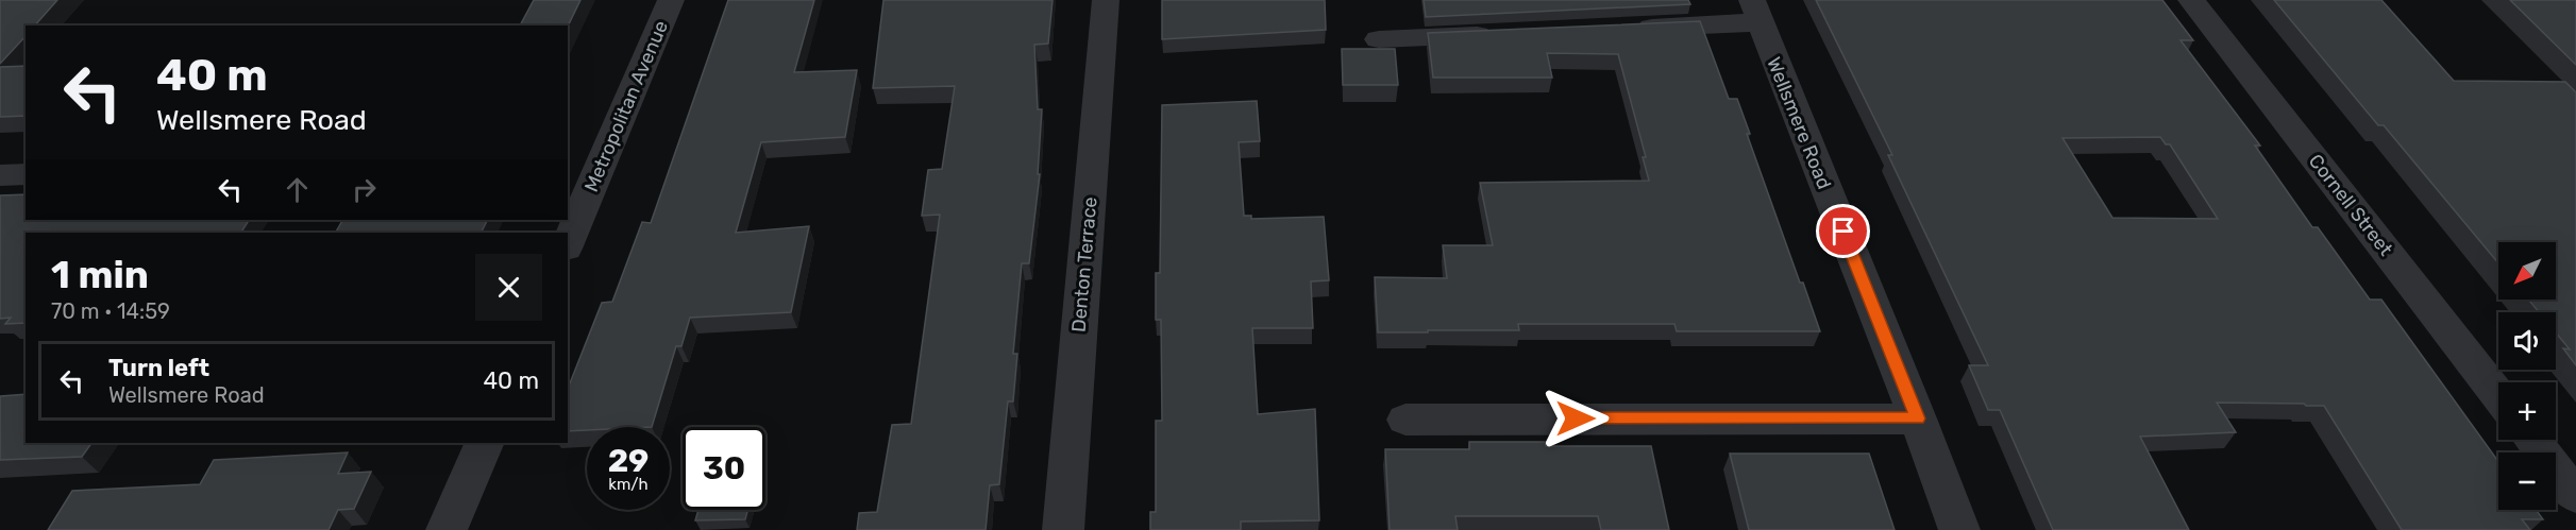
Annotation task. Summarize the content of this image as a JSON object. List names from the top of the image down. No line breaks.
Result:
{"streets":{"street":["Metropolitan Avenue","Wellsmere Road","Cornell Street","Denton Terrace"]},"north":"bottom left","page":{"turn":["40 m","Wellsmere Road"],"heading":["1 min","70 m · 14:59"],"map_buttons":["+","−"],"list":[{"name":"Turn left","note":"Wellsmere Road","value":"40 m"}],"speed":"29 km/h","limit":"30"}}
